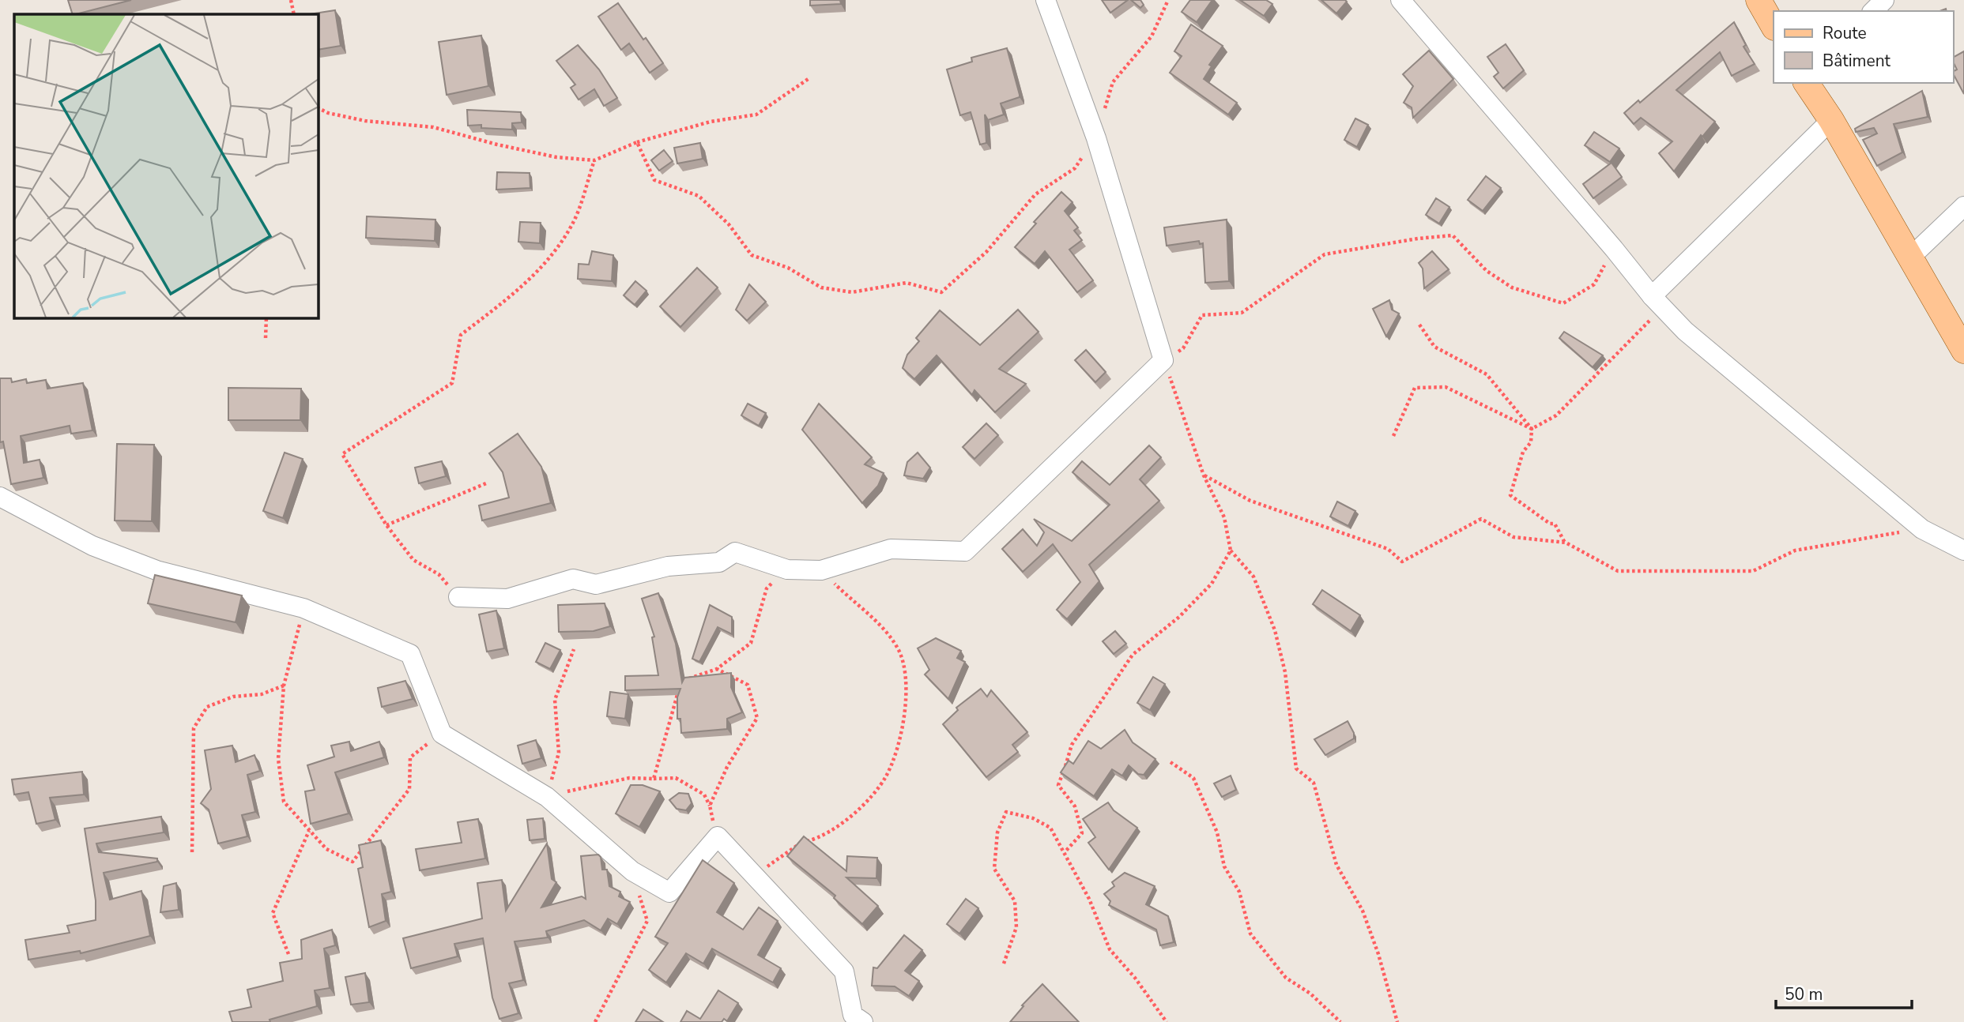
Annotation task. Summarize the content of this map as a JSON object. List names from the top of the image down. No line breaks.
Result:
{"legend":["Route","Bâtiment"],"scale_bar":"50 m"}
